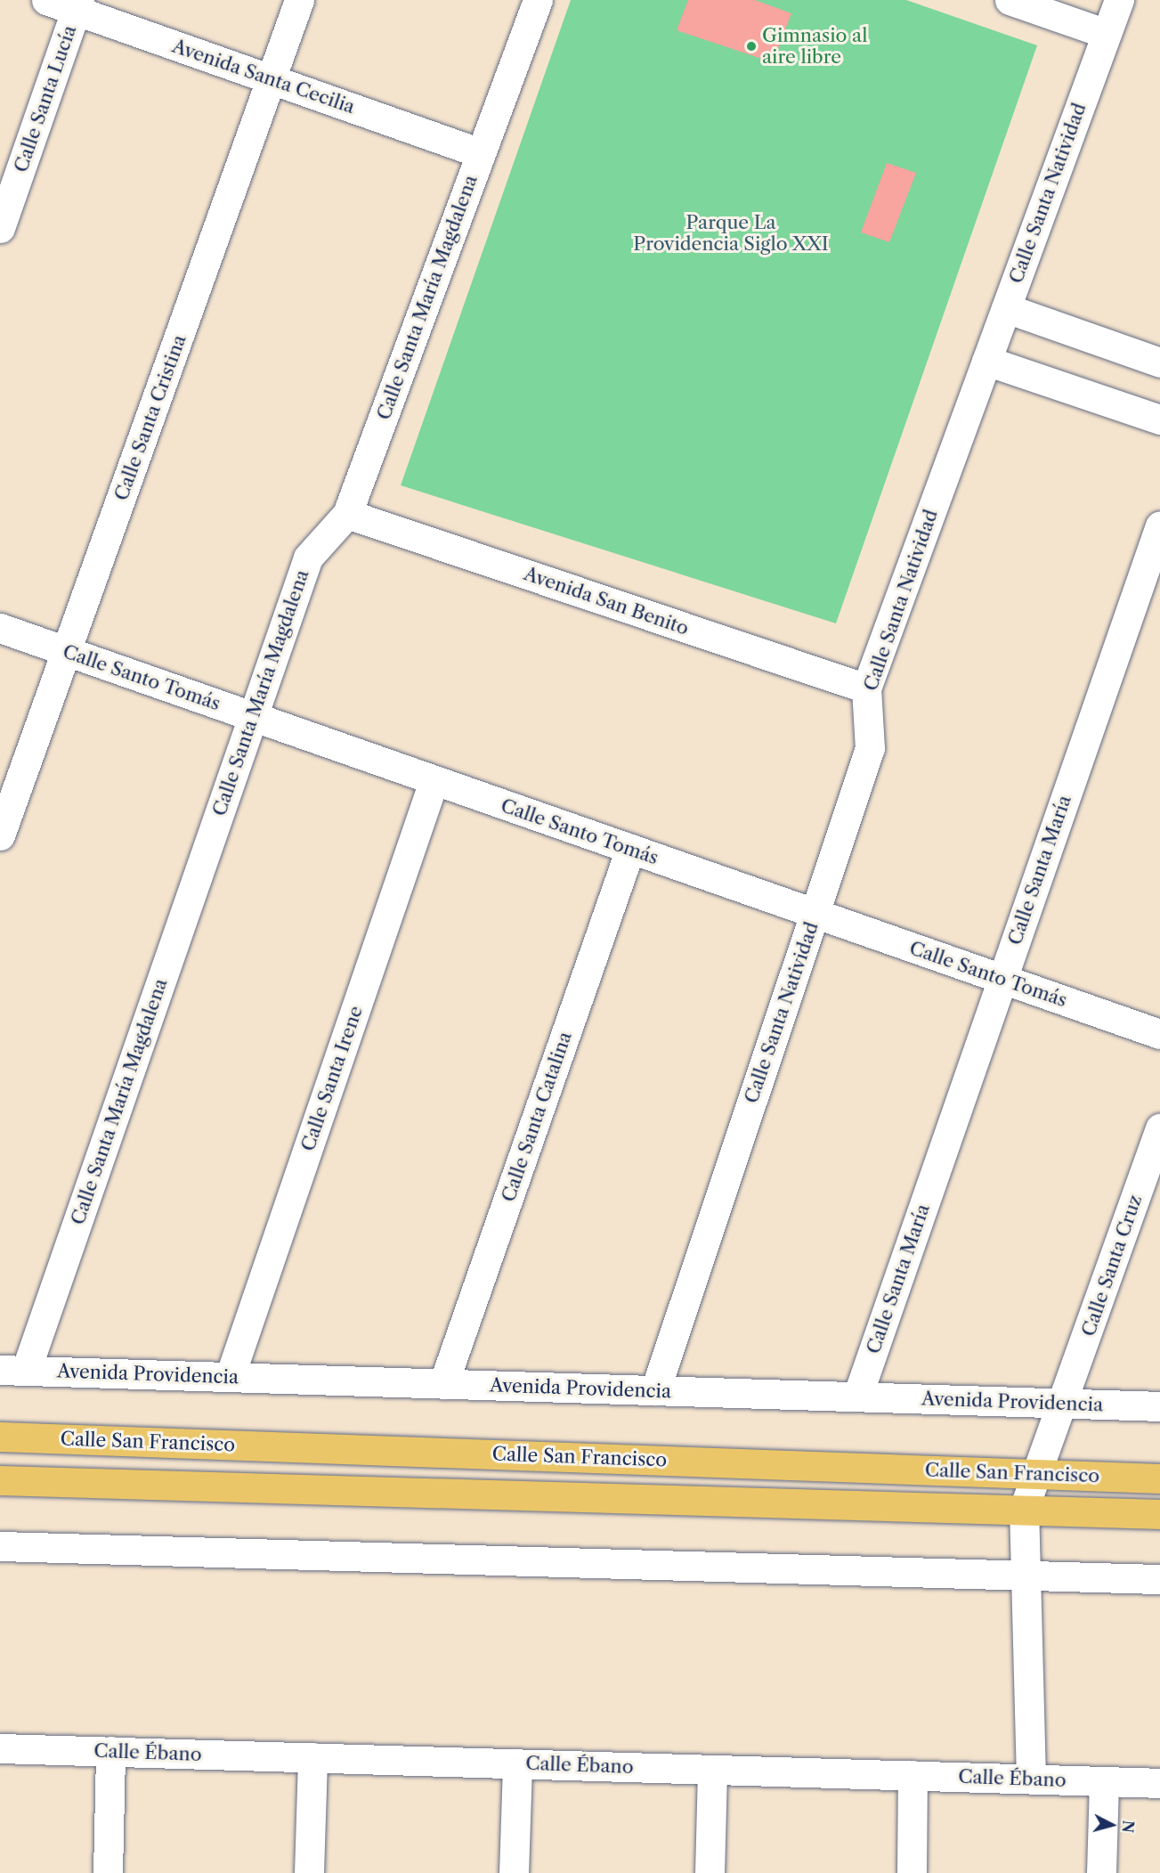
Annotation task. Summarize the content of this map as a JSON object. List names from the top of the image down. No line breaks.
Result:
{"streets":{"main road":["Calle San Francisco"],"street":["Avenida Santa Cecilia","Calle Santa Lucía","Calle Santa Natividad","Calle Santa María Magdalena","Calle Santa Cristina","Avenida San Benito","Calle Santo Tomás","Calle Santa María","Calle Santa Irene","Calle Santa Catalina","Calle Santa Cruz","Avenida Providencia","Calle Ébano"]},"crossings":[["Avenida Santa Cecilia","Calle Santa Lucía"],["Avenida Santa Cecilia","Calle Santa María Magdalena"],["Avenida Santa Cecilia","Calle Santa Cristina"],["Calle Santa Natividad","Avenida San Benito"],["Calle Santa Natividad","Calle Santo Tomás"],["Calle Santa Natividad","Avenida Providencia"],["Calle Santa María Magdalena","Avenida San Benito"],["Calle Santa María Magdalena","Calle Santo Tomás"],["Calle Santa María Magdalena","Avenida Providencia"],["Calle Santa Cristina","Calle Santo Tomás"],["Calle Santo Tomás","Calle Santa María"],["Calle Santo Tomás","Calle Santa Irene"],["Calle Santo Tomás","Calle Santa Catalina"],["Calle Santa María","Avenida Providencia"],["Calle Santa Irene","Avenida Providencia"],["Calle Santa Catalina","Avenida Providencia"],["Calle Santa Cruz","Avenida Providencia"],["Calle Santa Cruz","Calle San Francisco"],["Calle Santa Cruz","Calle Ébano"]],"parks":["Parque La Providencia Siglo XXI"],"places":["Gimnasio al aire libre"],"north":"right"}
